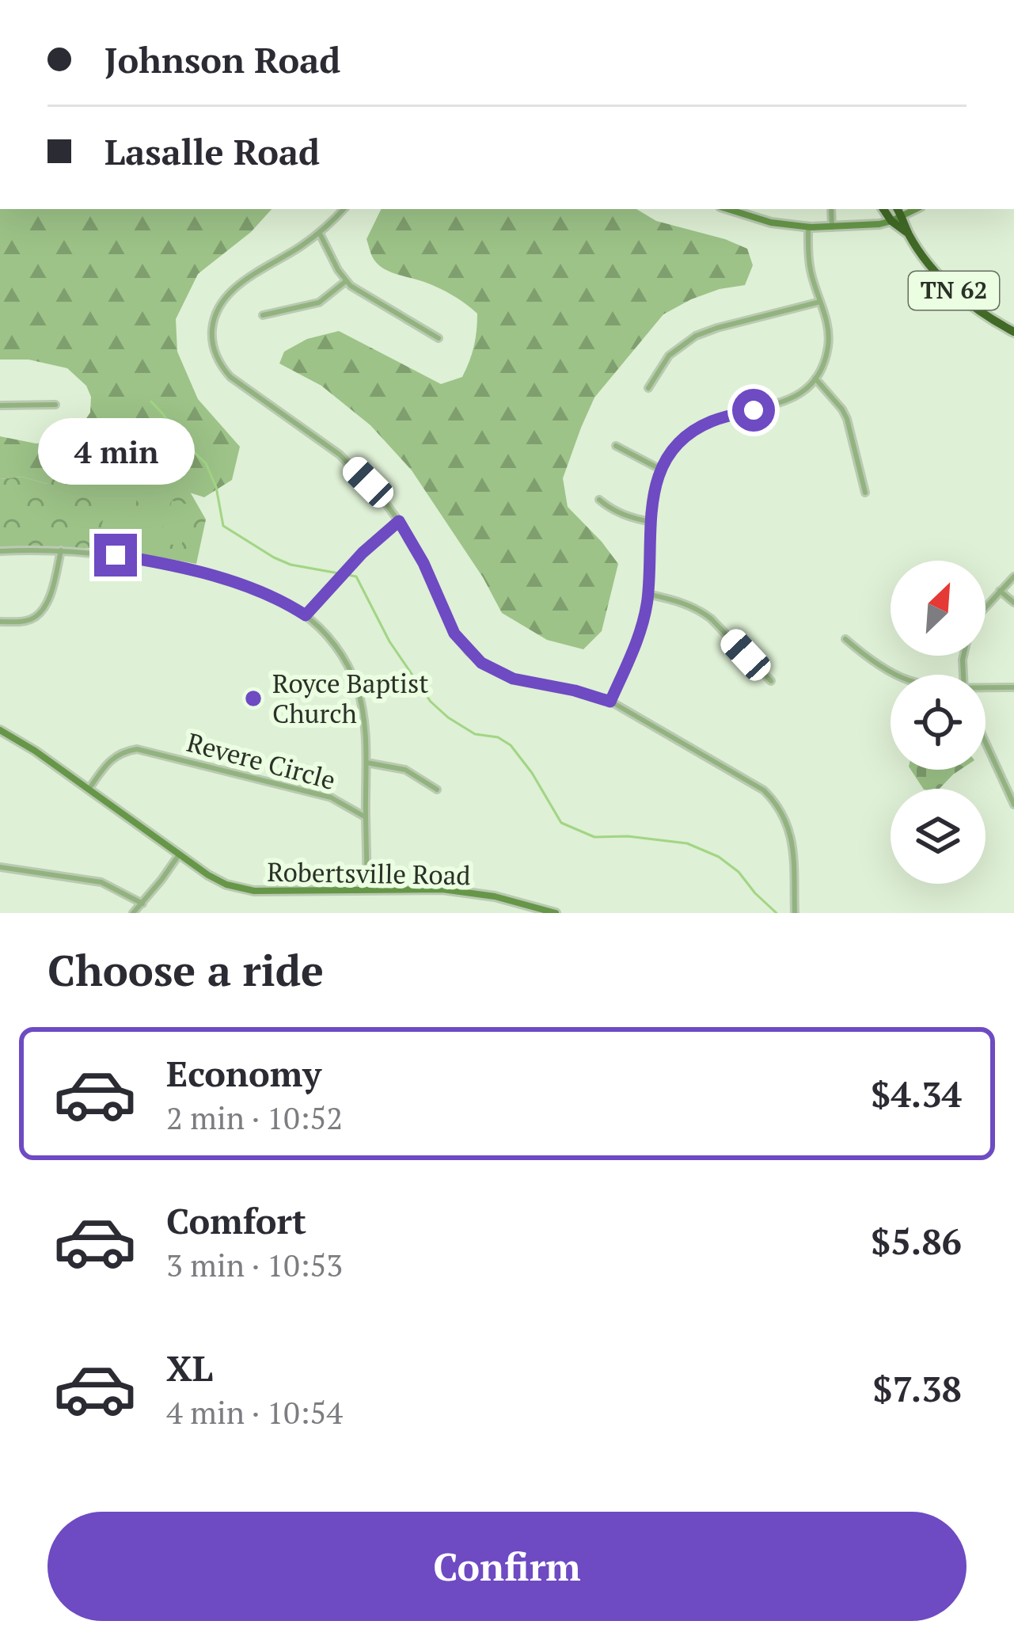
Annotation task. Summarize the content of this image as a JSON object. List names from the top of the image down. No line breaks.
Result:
{"streets":{"highway":["TN 62"],"street":["Revere Circle","Robertsville Road"]},"crossings":[["Revere Circle","Robertsville Road"]],"places":["Royce Baptist Church"],"north":"top right","page":{"banner":["Johnson Road","Lasalle Road"],"bubble":"4 min","heading":"Choose a ride","list":[{"name":"Economy","note":"2 min · 10:52","value":"$4.34"},{"name":"Comfort","note":"3 min · 10:53","value":"$5.86"},{"name":"XL","note":"4 min · 10:54","value":"$7.38"}],"buttons":"Confirm"}}
